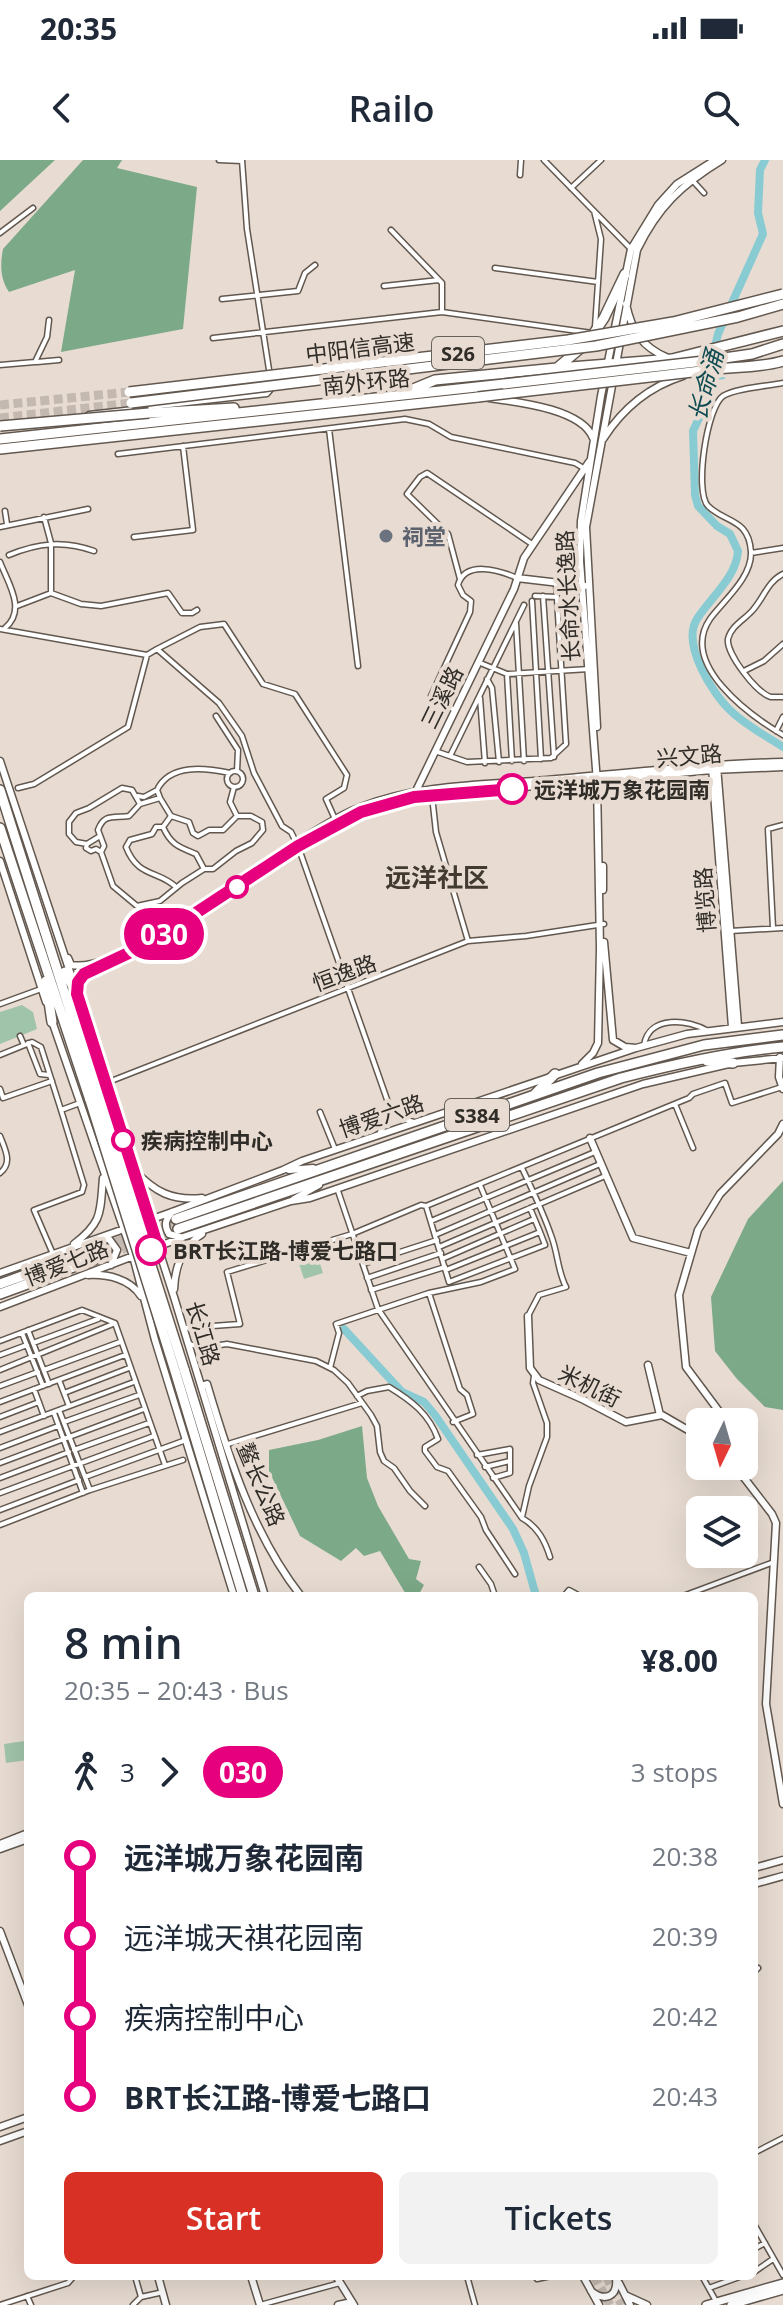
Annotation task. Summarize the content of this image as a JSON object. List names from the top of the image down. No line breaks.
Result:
{"streets":{"highway":["中阳信高速","S26","南外环路","博爱六路","S384","博爱七路","长江路"],"street":["长命水长逸路","三溪路","兴文路","博览路","恒逸路","米机街","鳌长公路"]},"crossings":[["长命水长逸路","三溪路"],["长命水长逸路","兴文路"],["长命水长逸路","恒逸路"],["长命水长逸路","博爱六路"],["兴文路","博览路"],["博览路","博爱六路"],["恒逸路","长江路"],["博爱六路","博爱七路"],["博爱六路","长江路"],["博爱七路","长江路"],["长江路","鳌长公路"]],"districts":["远洋社区"],"water":["长命涌"],"places":["祠堂","远洋城万象花园南","疾病控制中心","BRT长江路-博爱七路口"],"lines":["bus line 030"],"north":"bottom","page":{"status":"20:35","header":"Railo","on_map":"030","heading":["8 min","20:35 – 20:43 · Bus","¥8.00"],"legs":["3","030","3 stops"],"list":[{"name":"远洋城万象花园南","value":"20:38"},{"name":"远洋城天祺花园南","value":"20:39"},{"name":"疾病控制中心","value":"20:42"},{"name":"BRT长江路-博爱七路口","value":"20:43"}],"buttons":["Start","Tickets"]}}
